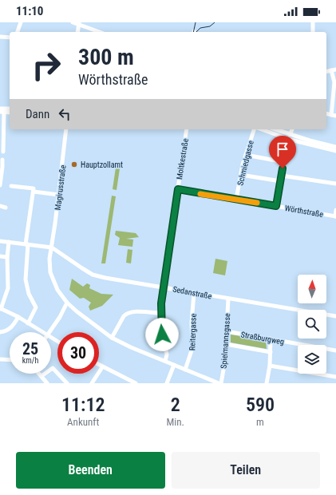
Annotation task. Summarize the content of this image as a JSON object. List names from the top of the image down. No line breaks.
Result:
{"streets":{"street":["Moltkestraße","Schmiedgasse","Magirusstraße","Wörthstraße","Sedanstraße","Reitergasse","Straßburgweg","Spielmannsgasse"]},"crossings":[["Moltkestraße","Magirusstraße"],["Moltkestraße","Wörthstraße"],["Moltkestraße","Sedanstraße"],["Schmiedgasse","Wörthstraße"],["Magirusstraße","Sedanstraße"],["Magirusstraße","Reitergasse"],["Sedanstraße","Reitergasse"],["Sedanstraße","Spielmannsgasse"],["Straßburgweg","Spielmannsgasse"]],"places":["Hauptzollamt"],"north":"top","page":{"status":"11:10","turn":["300 m","Wörthstraße"],"then":"Dann","speed":"25 km/h","limit":"30","eta":["11:12","Ankunft","2","Min.","590","m"],"buttons":["Beenden","Teilen"]}}
